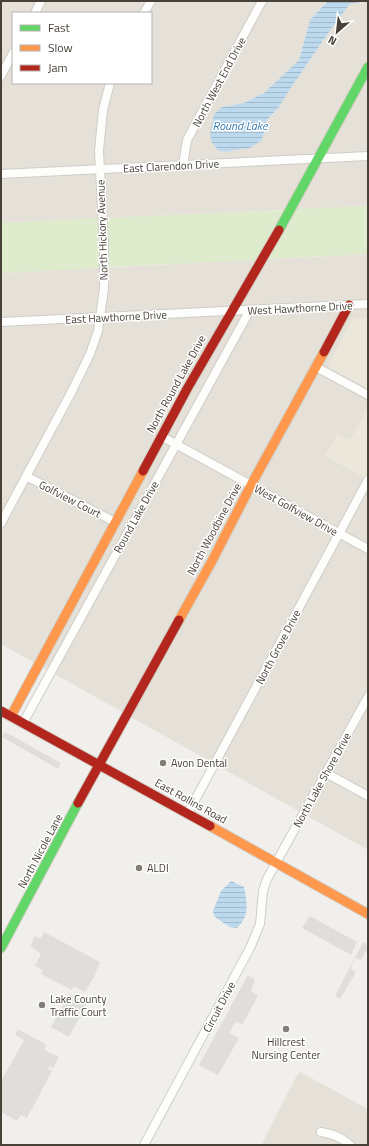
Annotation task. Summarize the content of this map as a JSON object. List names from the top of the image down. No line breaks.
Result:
{"streets":{"street":["North West End Drive","East Clarendon Drive","North Hickory Avenue","West Hawthorne Drive","East Hawthorne Drive","North Round Lake Drive","Golfview Court","West Golfview Drive","Round Lake Drive","North Woodbine Drive","North Grove Drive","North Lake Shore Drive","East Rollins Road","North Nicole Lane","Circuit Drive"]},"crossings":[["North West End Drive","East Clarendon Drive"],["East Clarendon Drive","North Hickory Avenue"],["East Clarendon Drive","North Round Lake Drive"],["North Hickory Avenue","East Hawthorne Drive"],["North Hickory Avenue","Golfview Court"],["West Hawthorne Drive","East Hawthorne Drive"],["West Hawthorne Drive","North Round Lake Drive"],["West Hawthorne Drive","Round Lake Drive"],["West Hawthorne Drive","North Woodbine Drive"],["East Hawthorne Drive","North Round Lake Drive"],["North Round Lake Drive","Golfview Court"],["North Round Lake Drive","West Golfview Drive"],["North Round Lake Drive","East Rollins Road"],["West Golfview Drive","Round Lake Drive"],["West Golfview Drive","North Woodbine Drive"],["West Golfview Drive","North Grove Drive"],["Round Lake Drive","East Rollins Road"],["North Woodbine Drive","East Rollins Road"],["North Woodbine Drive","North Nicole Lane"],["North Grove Drive","East Rollins Road"],["North Lake Shore Drive","East Rollins Road"],["North Lake Shore Drive","Circuit Drive"],["East Rollins Road","North Nicole Lane"],["East Rollins Road","Circuit Drive"]],"water":["Round Lake"],"places":["Avon Dental","ALDI","Lake County Traffic Court","Hillcrest Nursing Center"],"legend":["Fast","Slow","Jam"],"north":"bottom left"}
